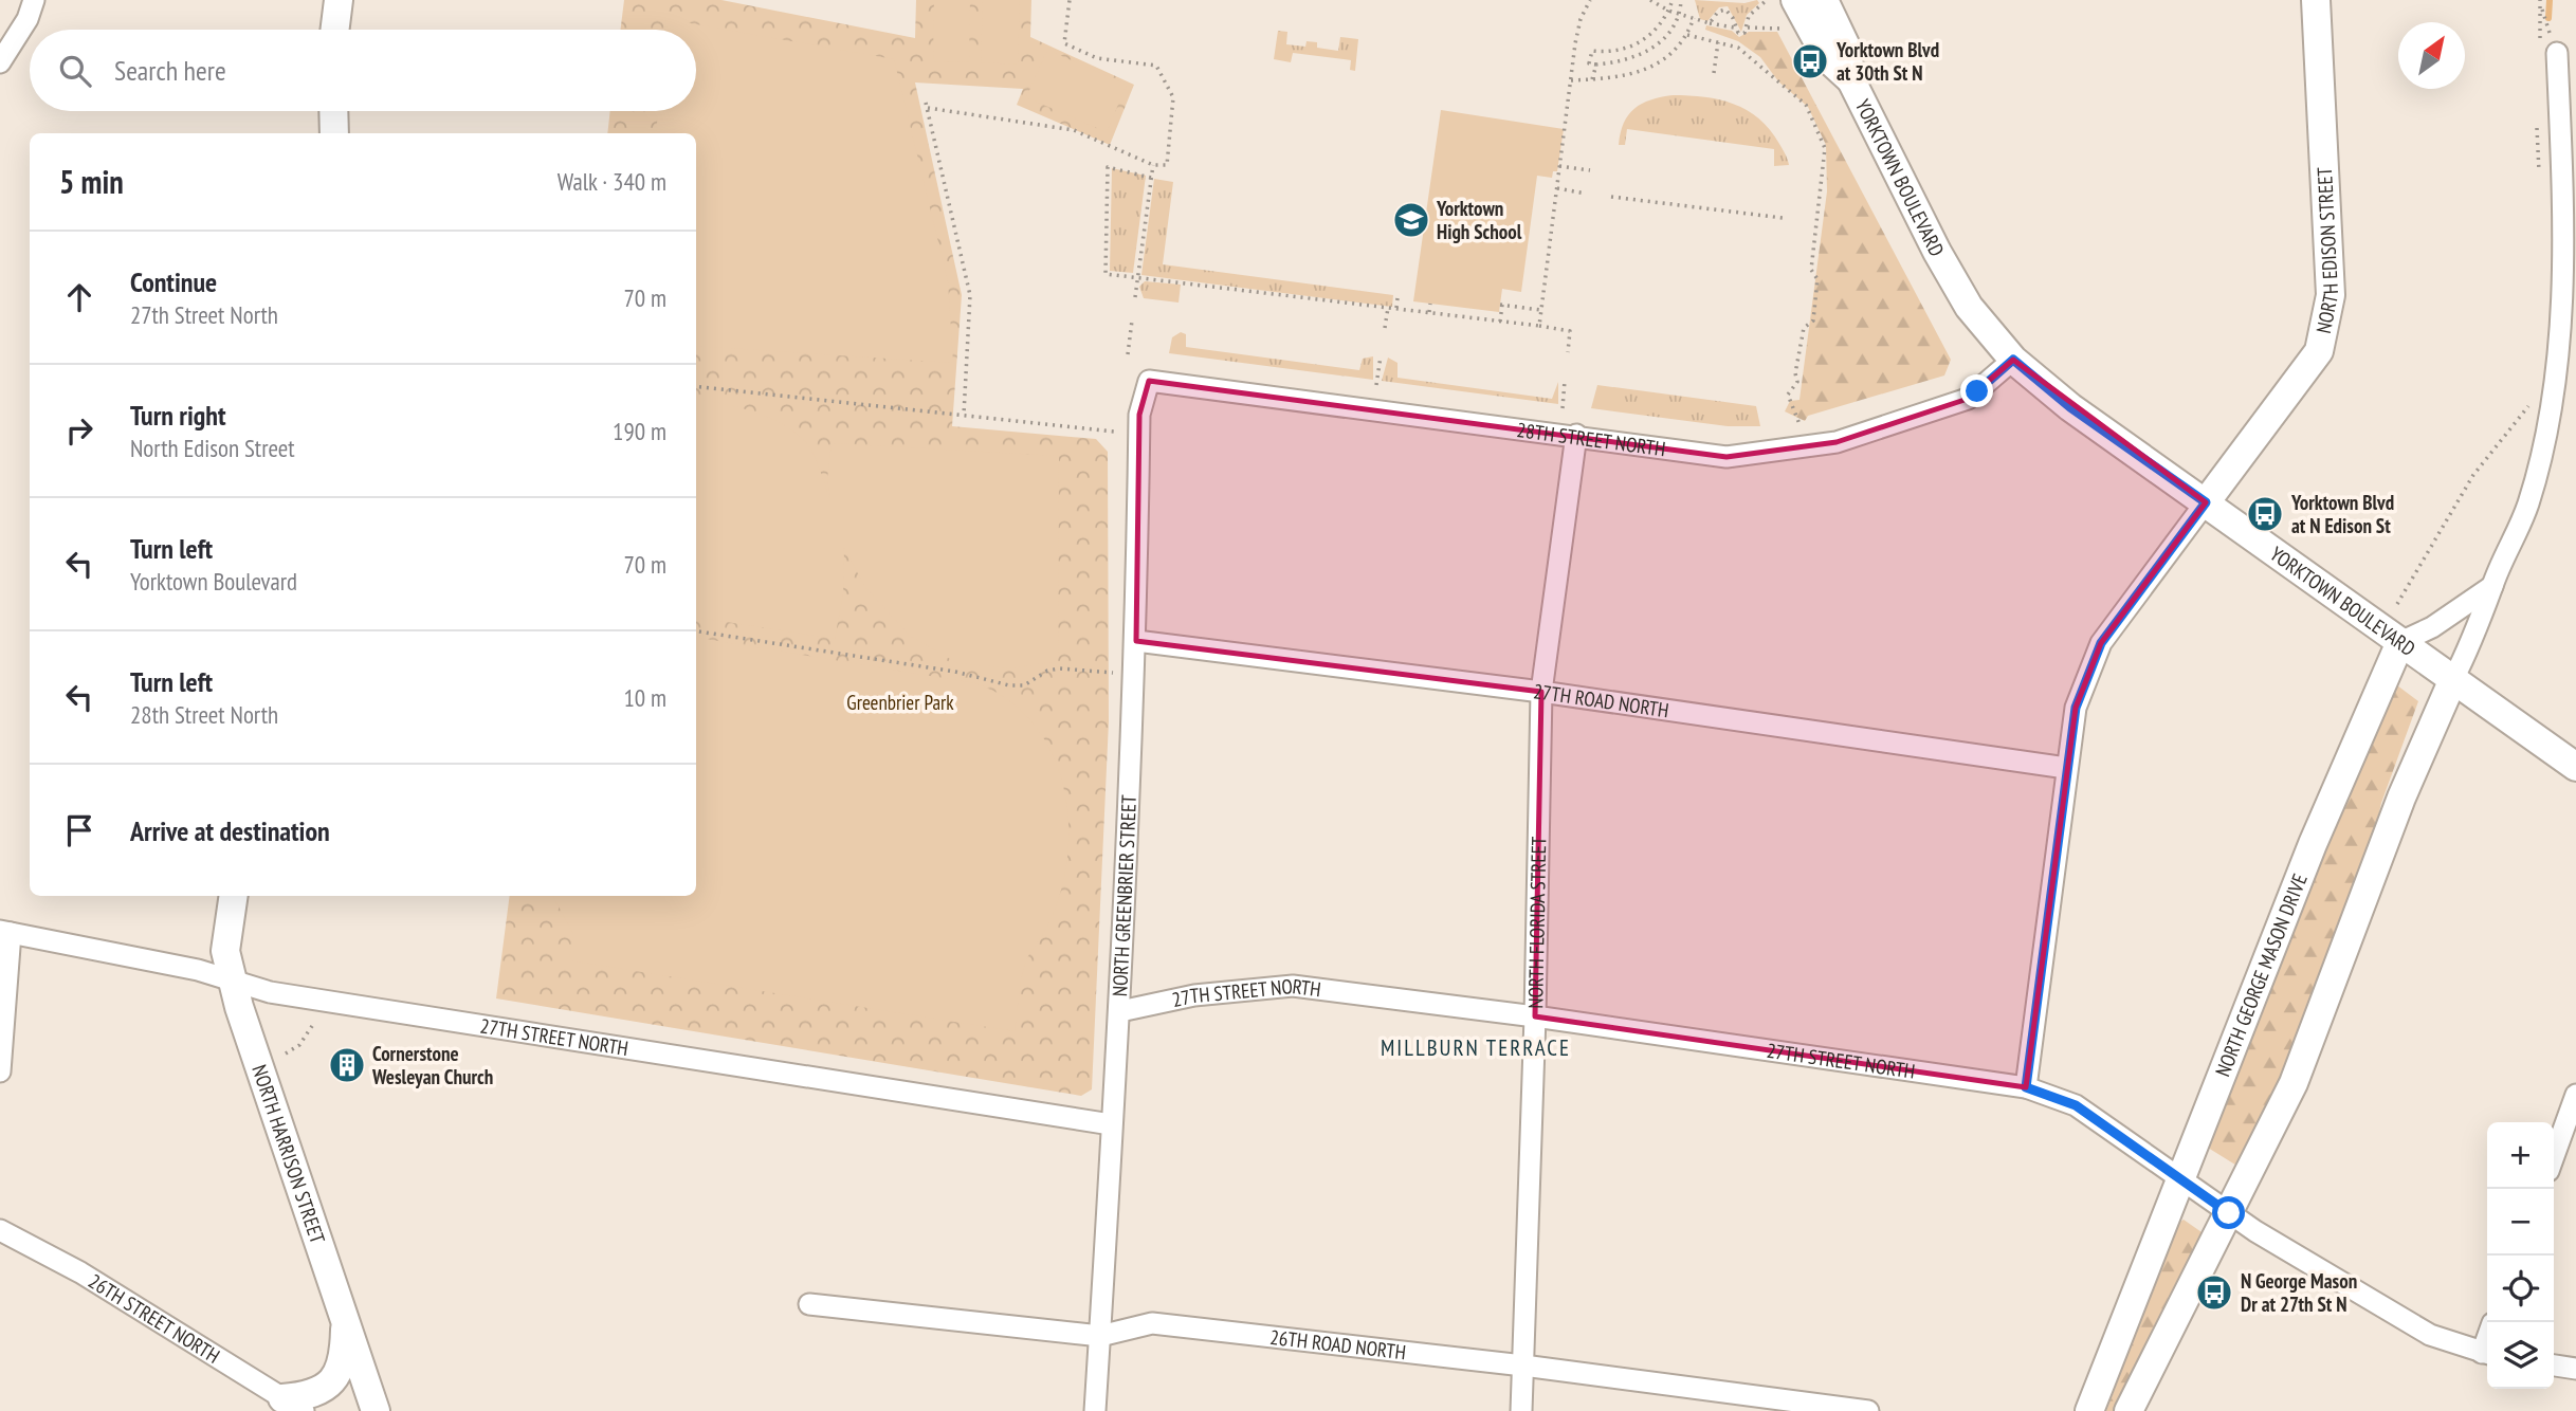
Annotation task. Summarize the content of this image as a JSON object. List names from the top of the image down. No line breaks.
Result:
{"streets":{"street":["YORKTOWN BOULEVARD","NORTH EDISON STREET","28TH STREET NORTH","27TH ROAD NORTH","NORTH GREENBRIER STREET","NORTH FLORIDA STREET","NORTH GEORGE MASON DRIVE","27TH STREET NORTH","NORTH HARRISON STREET","26TH STREET NORTH","26TH ROAD NORTH"]},"crossings":[["YORKTOWN BOULEVARD","NORTH EDISON STREET"],["YORKTOWN BOULEVARD","28TH STREET NORTH"],["YORKTOWN BOULEVARD","NORTH GEORGE MASON DRIVE"],["NORTH EDISON STREET","27TH ROAD NORTH"],["NORTH EDISON STREET","27TH STREET NORTH"],["28TH STREET NORTH","NORTH GREENBRIER STREET"],["28TH STREET NORTH","NORTH FLORIDA STREET"],["27TH ROAD NORTH","NORTH GREENBRIER STREET"],["27TH ROAD NORTH","NORTH FLORIDA STREET"],["NORTH GREENBRIER STREET","27TH STREET NORTH"],["NORTH GREENBRIER STREET","26TH ROAD NORTH"],["NORTH FLORIDA STREET","27TH STREET NORTH"],["NORTH FLORIDA STREET","26TH ROAD NORTH"],["NORTH GEORGE MASON DRIVE","27TH STREET NORTH"],["27TH STREET NORTH","NORTH HARRISON STREET"]],"districts":["MILLBURN TERRACE"],"parks":["Greenbrier Park"],"places":{"bus stop":["Yorktown Blvd at 30th St N","Yorktown Blvd at N Edison St","N George Mason Dr at 27th St N"],"school or university":["Yorktown High School"],"building":["Cornerstone Wesleyan Church"]},"north":"top right","page":{"search":"Search here","heading":["5 min","Walk · 340 m"],"list":[["Continue","27th Street North","70 m"],["Turn right","North Edison Street","190 m"],["Turn left","Yorktown Boulevard","70 m"],["Turn left","28th Street North","10 m"],"Arrive at destination"],"map_buttons":["+","−"]}}
